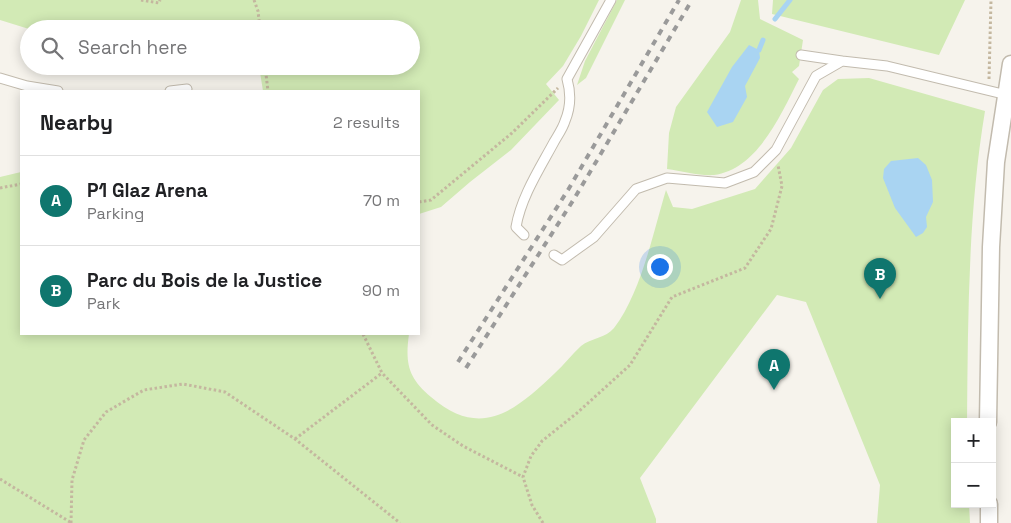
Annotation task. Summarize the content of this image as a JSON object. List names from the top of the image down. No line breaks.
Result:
{"page":{"search":"Search here","heading":["Nearby","2 results"],"list":[{"mark":"A","name":"P1 Glaz Arena","note":"Parking","value":"70 m"},{"mark":"B","name":"Parc du Bois de la Justice","note":"Park","value":"90 m"}],"pins":["B","A"],"map_buttons":["+","−"]}}
